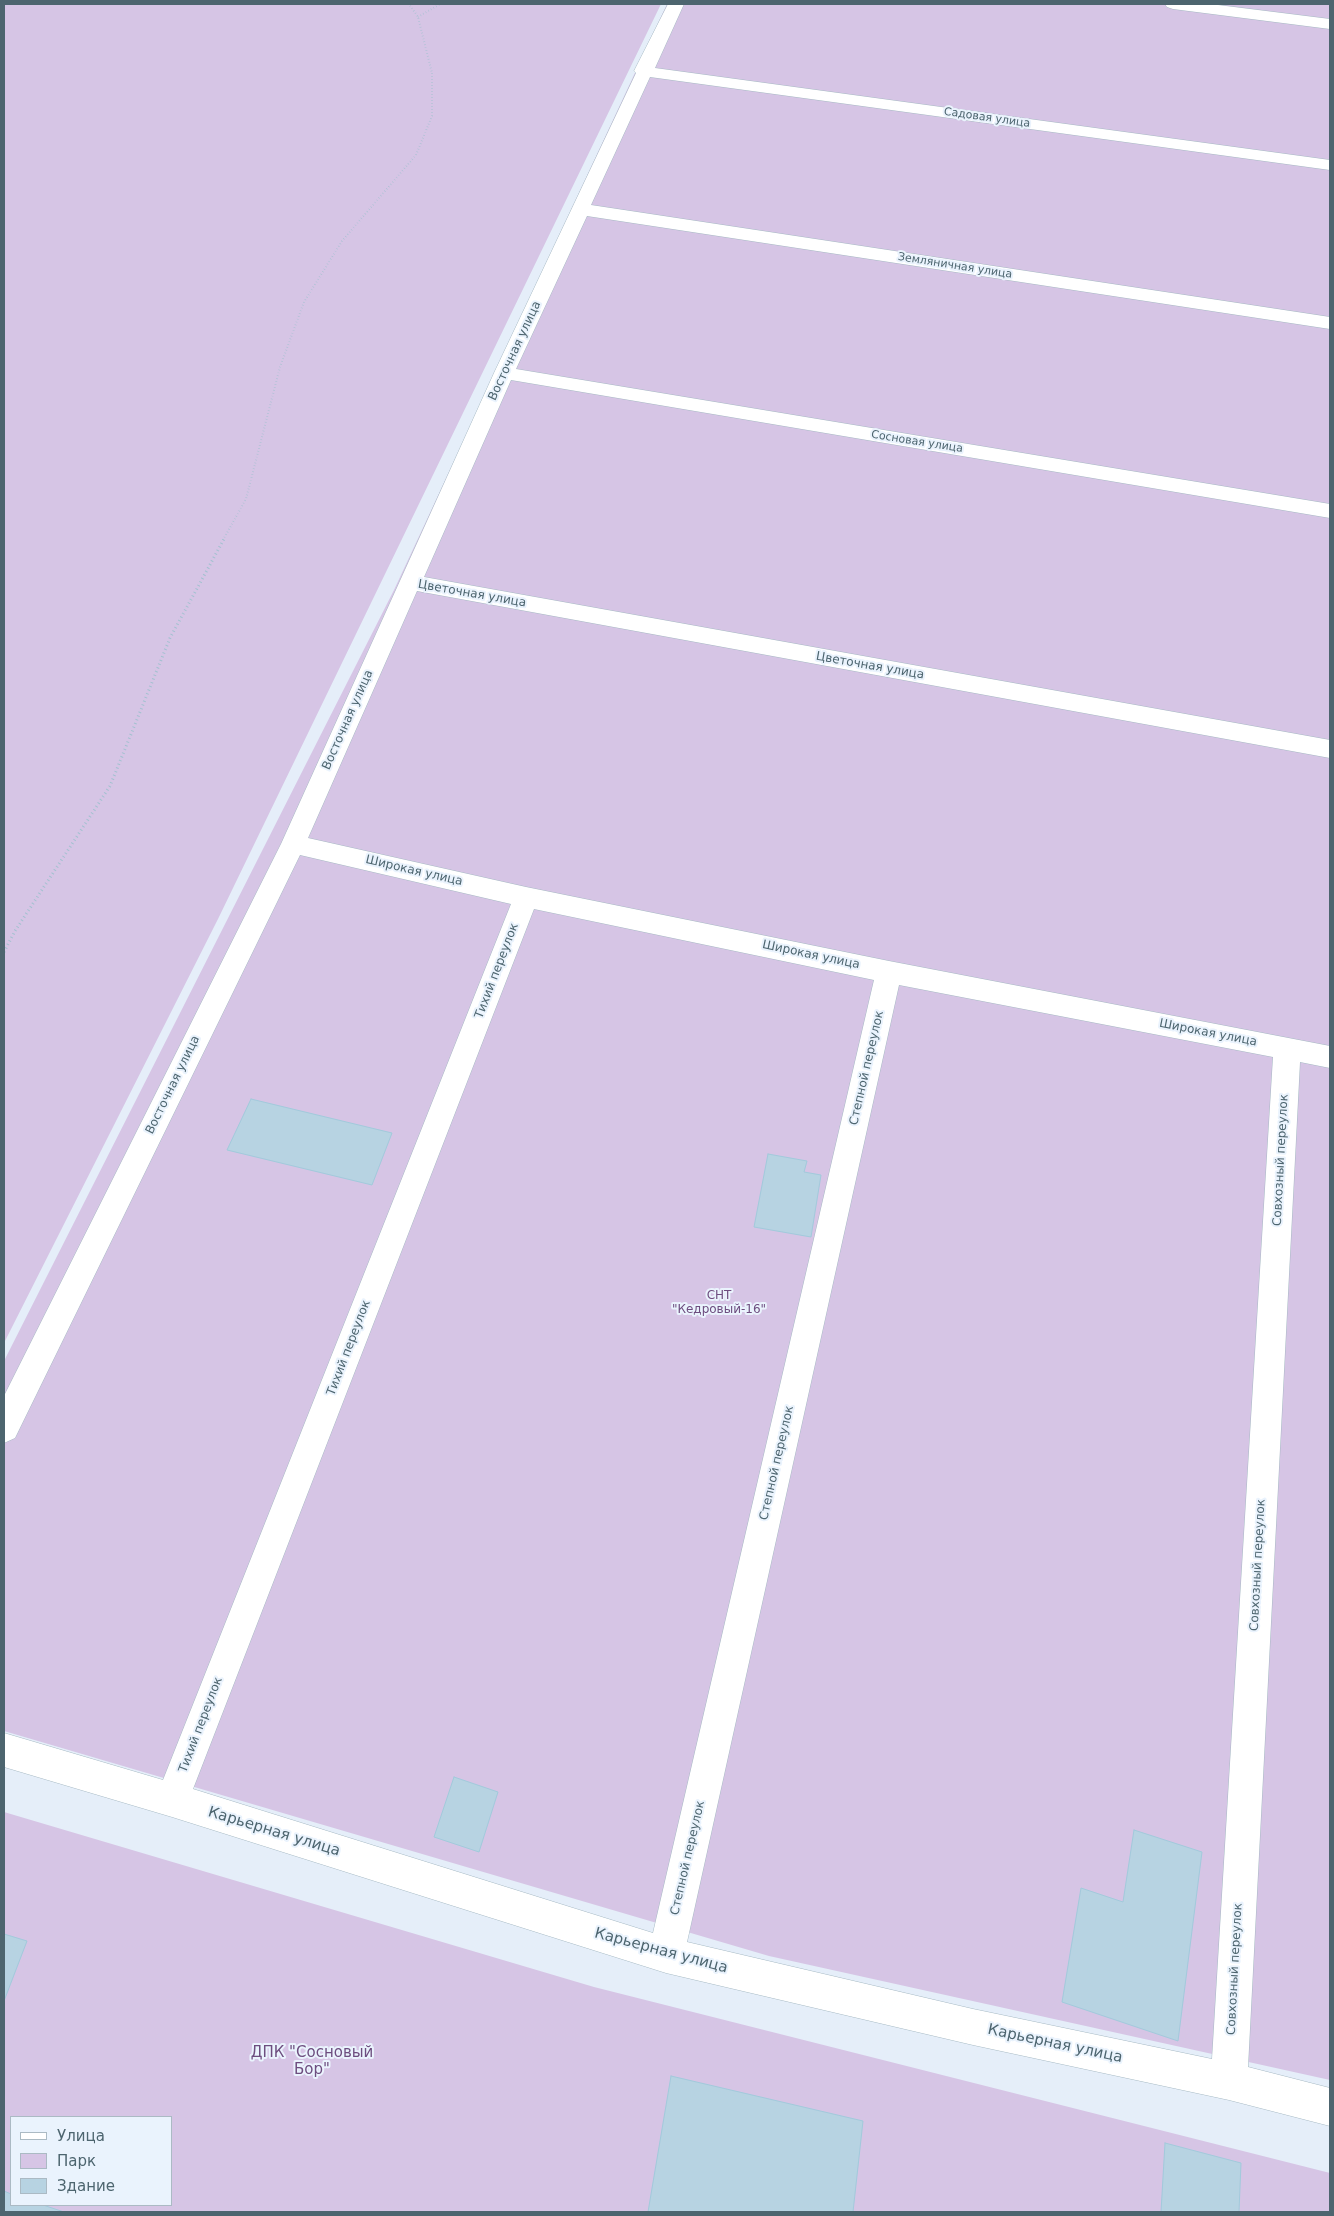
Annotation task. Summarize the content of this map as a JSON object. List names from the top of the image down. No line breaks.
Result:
{"streets":{"street":["Садовая улица","Земляничная улица","Восточная улица","Сосновая улица","Цветочная улица","Широкая улица","Тихий переулок","Степной переулок","Совхозный переулок","Карьерная улица"]},"crossings":[["Садовая улица","Восточная улица"],["Земляничная улица","Восточная улица"],["Восточная улица","Сосновая улица"],["Восточная улица","Цветочная улица"],["Восточная улица","Широкая улица"],["Широкая улица","Тихий переулок"],["Широкая улица","Степной переулок"],["Широкая улица","Совхозный переулок"],["Тихий переулок","Карьерная улица"],["Степной переулок","Карьерная улица"],["Совхозный переулок","Карьерная улица"]],"parks":["СНТ \"Кедровый-16\"","ДПК \"Сосновый Бор\""],"legend":["Улица","Парк","Здание"]}
